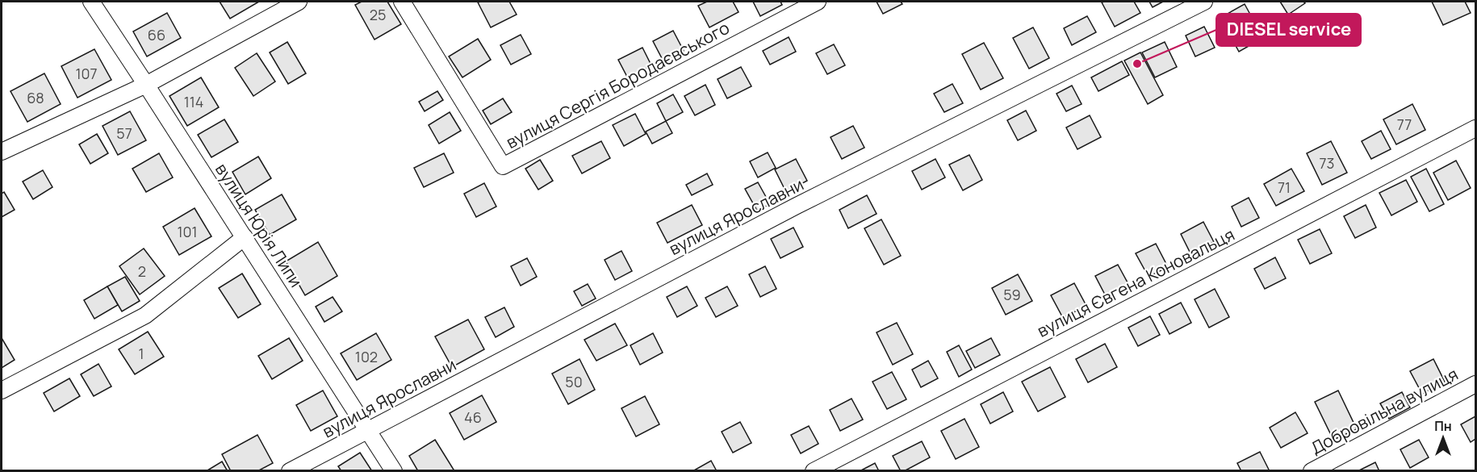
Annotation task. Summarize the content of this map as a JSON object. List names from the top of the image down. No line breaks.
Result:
{"streets":{"street":["вулиця Сергія Бородаєвського","вулиця Ярославни","вулиця Юрія Липи","вулиця Євгена Коновальця","Добровільна вулиця"]},"crossings":[["вулиця Ярославни","вулиця Юрія Липи"]],"places":["DIESEL service"],"house_numbers":["25","66","107","68","114","77","57","73","71","101","2","59","1","102","50","46"],"north":"top"}
